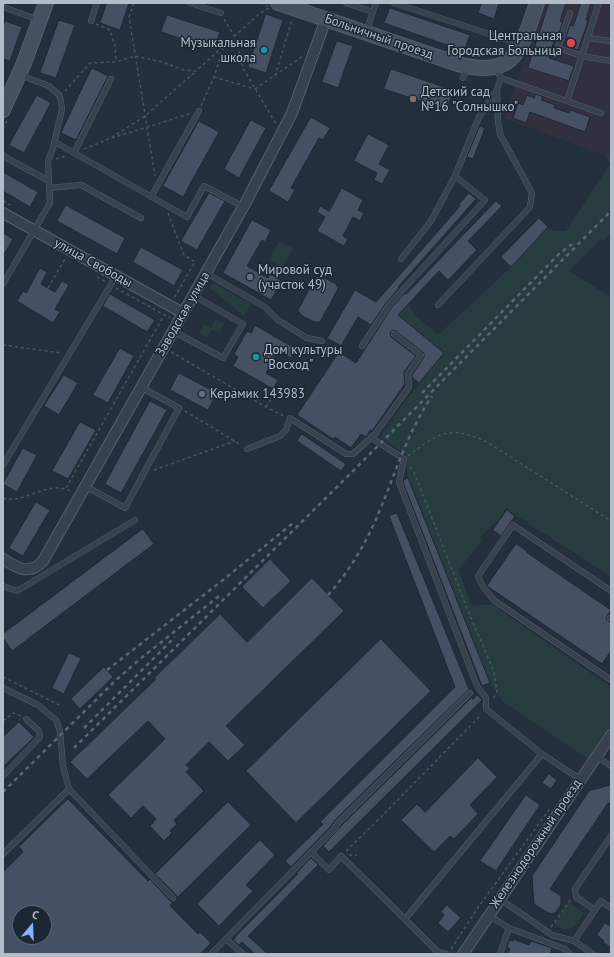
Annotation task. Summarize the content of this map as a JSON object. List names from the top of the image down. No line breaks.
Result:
{"streets":{"street":["Больничный проезд","улица Свободы","Заводская улица","Железнодорожный проезд"]},"crossings":[["Больничный проезд","Заводская улица"],["улица Свободы","Заводская улица"]],"places":["Центральная Городская Больница","Музыкальная школа","Детский сад №16 \"Солнышко\"","Мировой суд (участок 49)","Дом культуры \"Восход\"","Керамик 143983"],"north":"top"}
